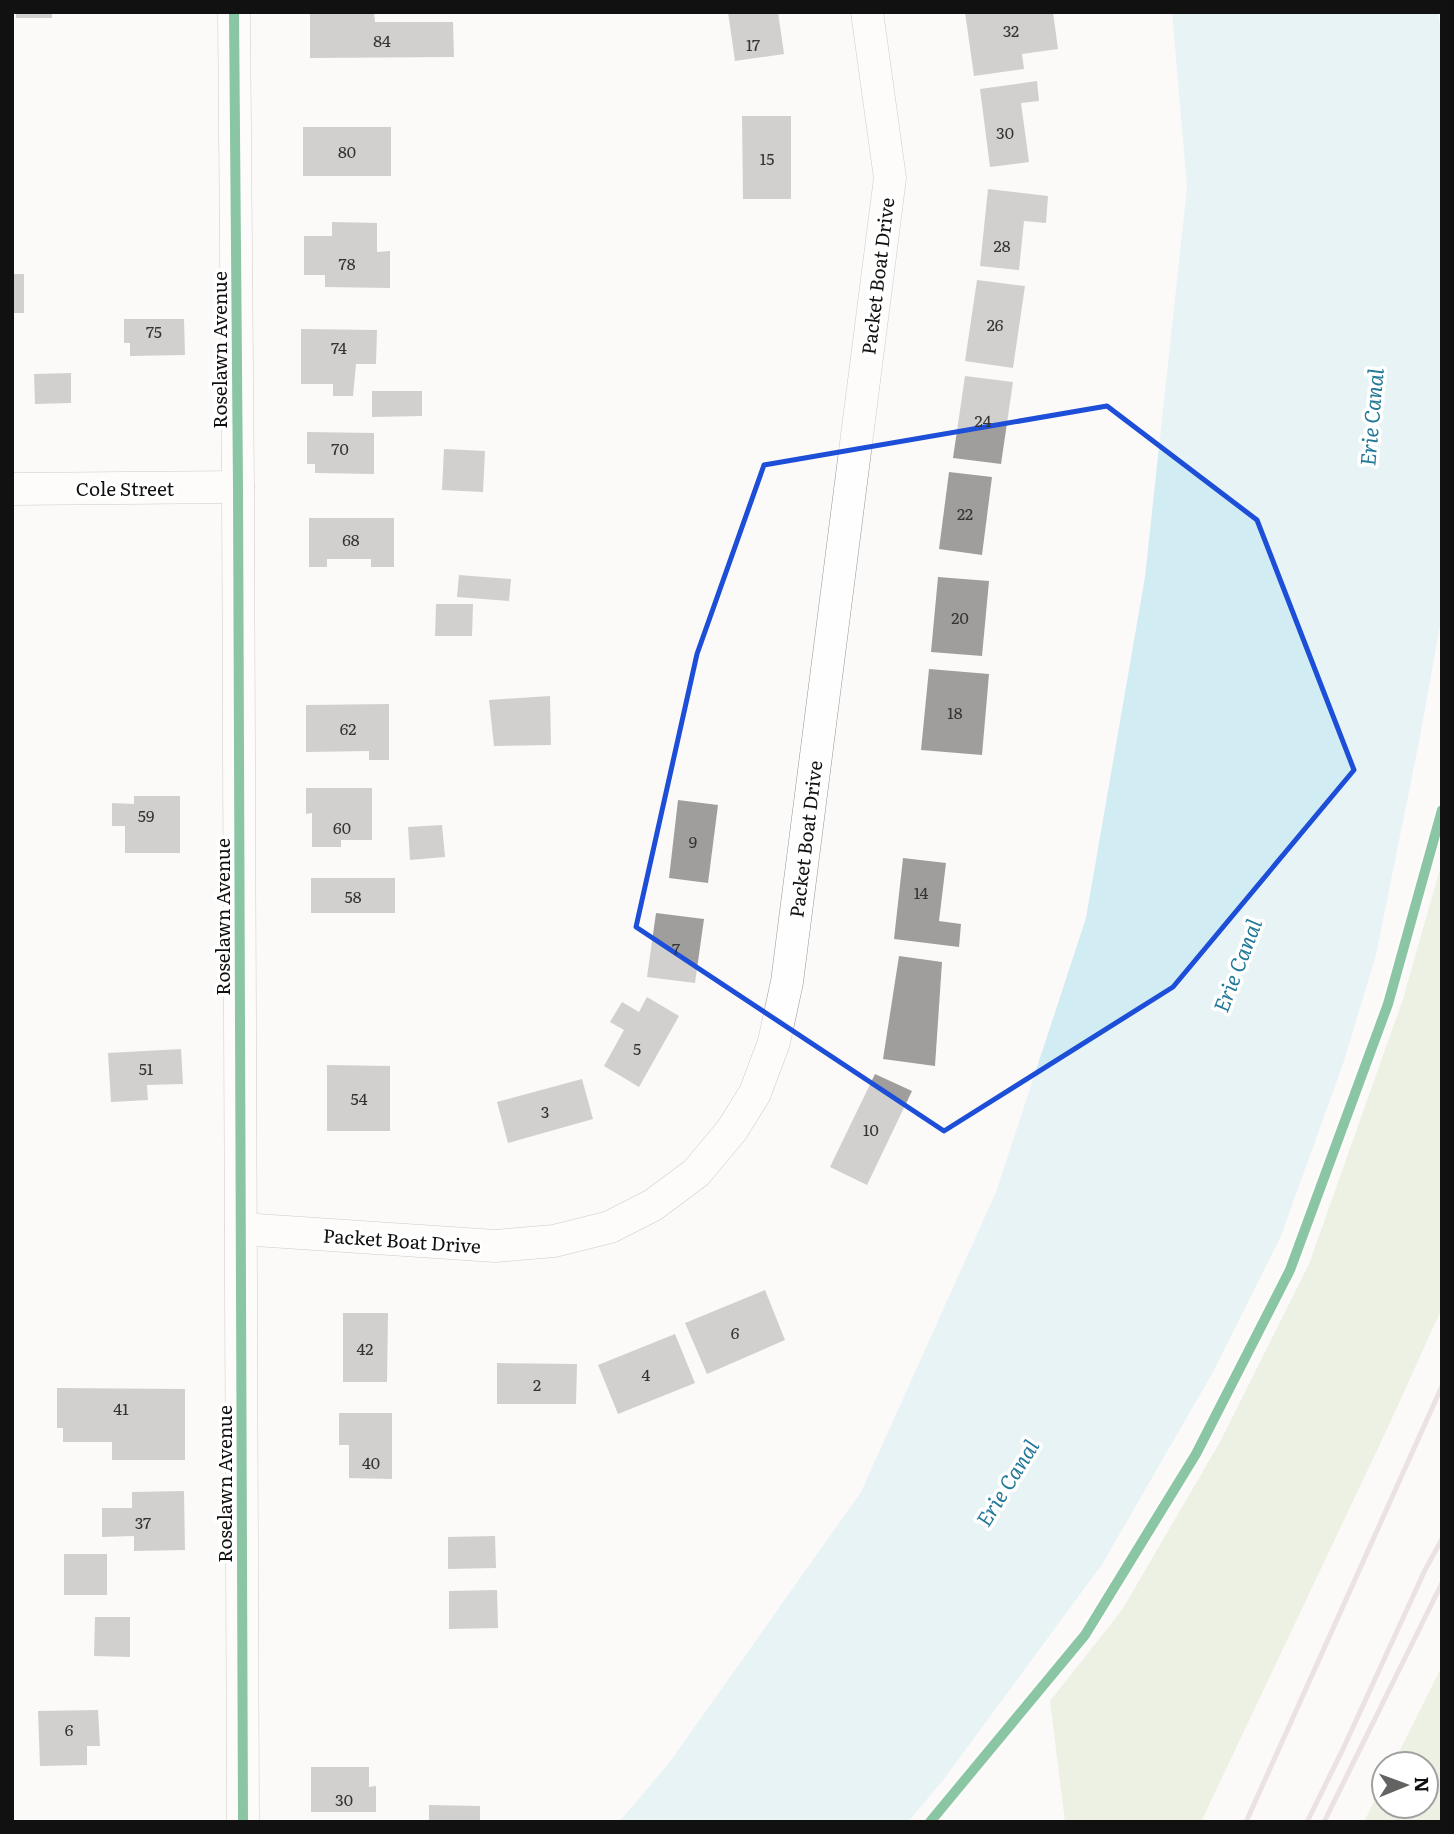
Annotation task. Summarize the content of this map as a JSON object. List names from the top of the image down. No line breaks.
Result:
{"streets":{"street":["Packet Boat Drive","Roselawn Avenue","Cole Street"]},"crossings":[["Packet Boat Drive","Roselawn Avenue"],["Roselawn Avenue","Cole Street"]],"water":["Erie Canal"],"house_numbers":["32","84","17","30","80","15","28","78","26","75","74","24","70","22","68","20","18","62","59","60","9","14","58","7","5","51","54","3","10","6","42","4","2","41","40","37","6","30"],"north":"right"}
